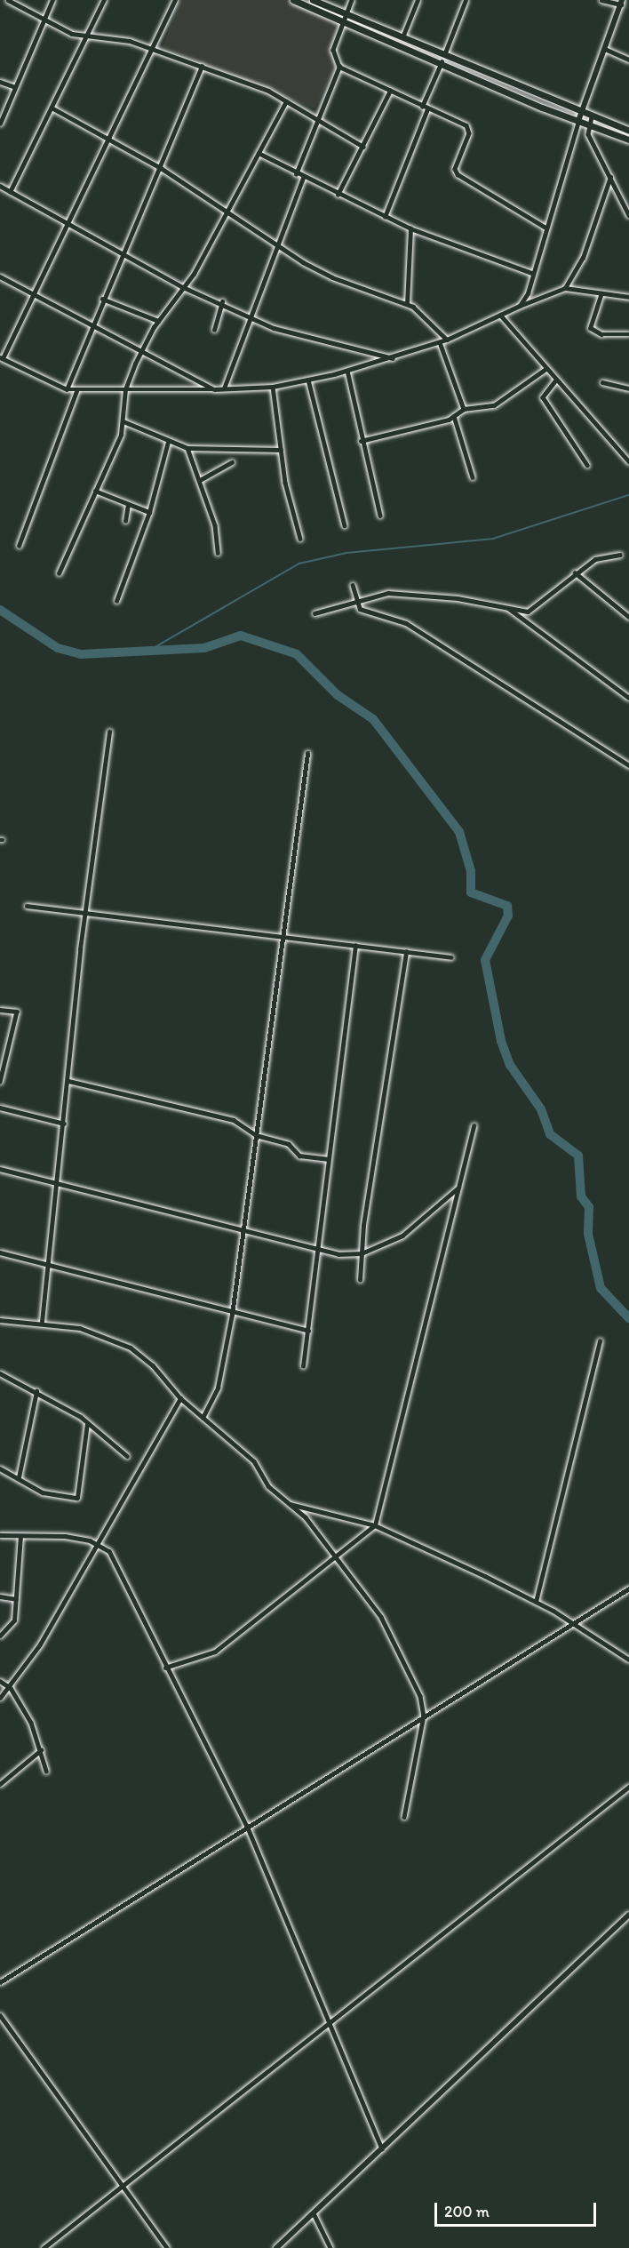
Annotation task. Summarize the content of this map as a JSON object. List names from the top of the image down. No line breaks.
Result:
{"scale_bar":"200 m"}
